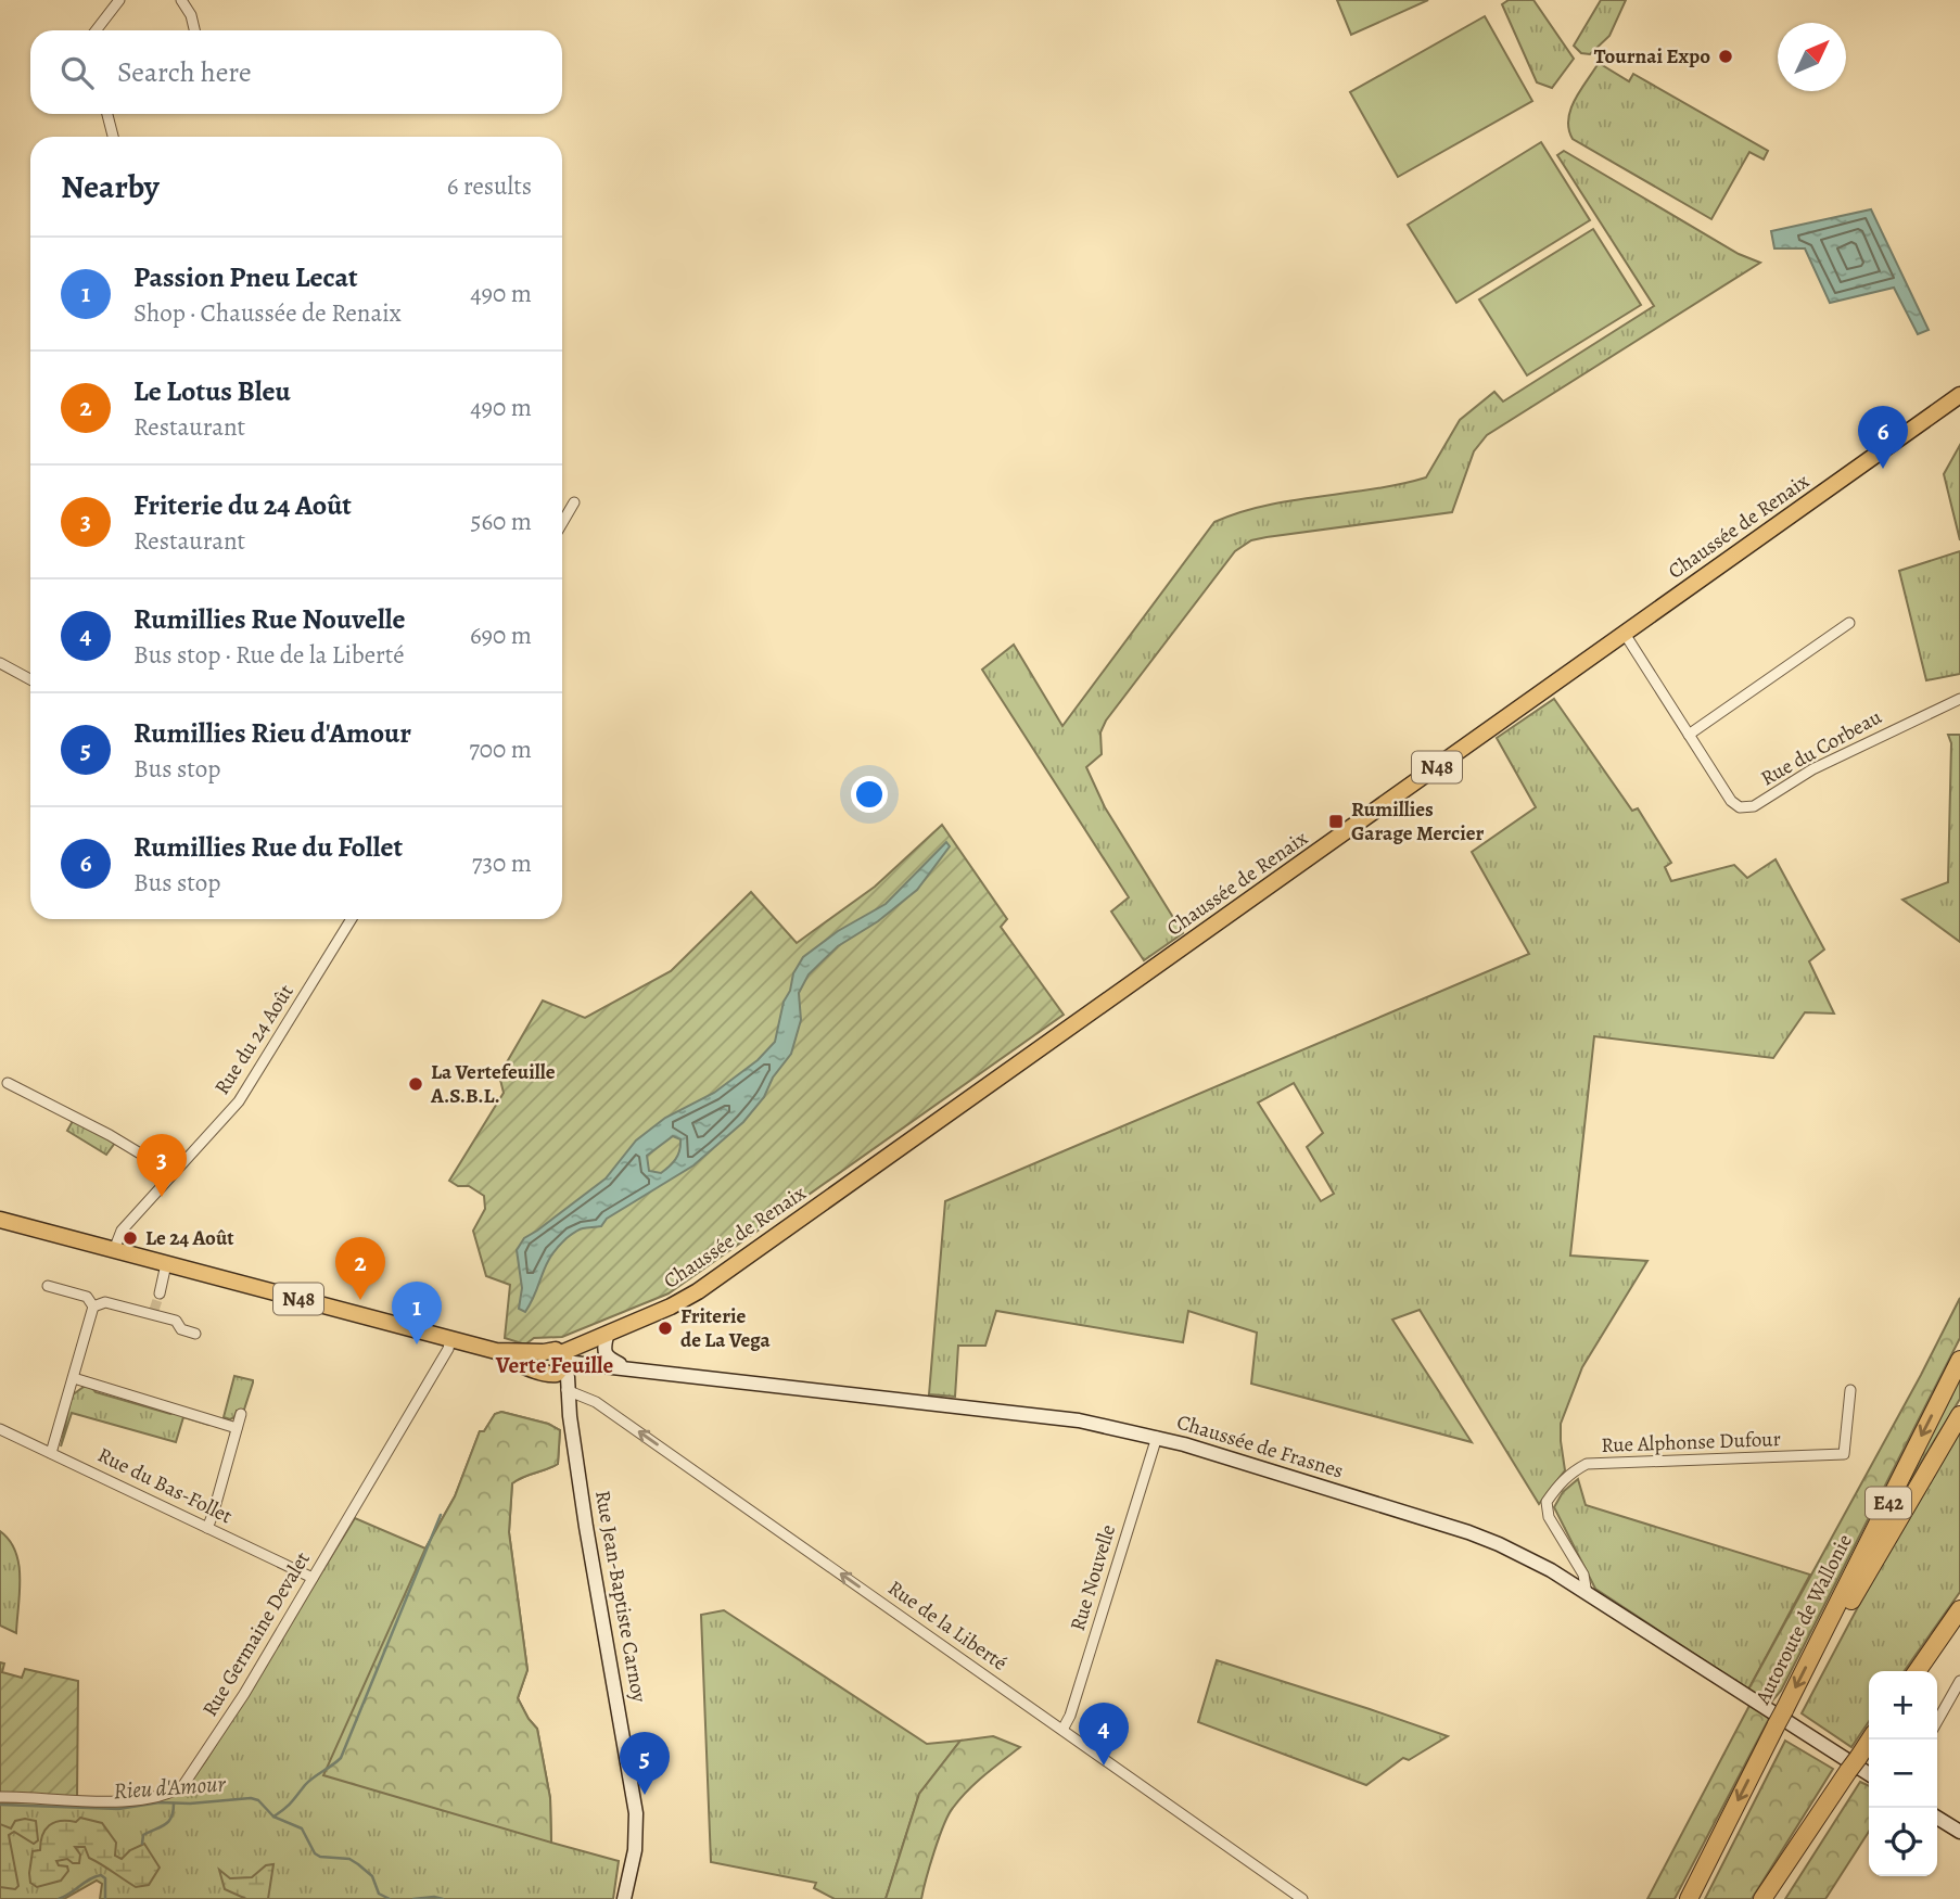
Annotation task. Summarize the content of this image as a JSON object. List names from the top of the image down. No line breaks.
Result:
{"streets":{"highway":["E42","Autoroute de Wallonie"],"main road":["Chaussée de Renaix","N48","Chaussée de Frasnes","Rue Jean-Baptiste Carnoy"],"street":["Rue du Corbeau","Rue du 24 Août","Rue Alphonse Dufour","Rue du Bas-Follet","Rue Nouvelle","Rue de la Liberté","Rue Germaine Devalet"]},"crossings":[["Chaussée de Renaix","Rue du Corbeau"],["Chaussée de Renaix","N48"],["Chaussée de Renaix","Chaussée de Frasnes"],["N48","Rue du 24 Août"],["N48","Chaussée de Frasnes"],["N48","Rue Germaine Devalet"],["Rue Alphonse Dufour","Chaussée de Frasnes"],["Chaussée de Frasnes","Rue Nouvelle"],["Rue du Bas-Follet","Rue Germaine Devalet"],["Rue Nouvelle","Rue de la Liberté"],["Rue Jean-Baptiste Carnoy","Rue de la Liberté"]],"one_way":["Rue de la Liberté"],"districts":["Verte Feuille"],"water":["Rieu d'Amour"],"places":{"other":["Tournai Expo","La Vertefeuille A.S.B.L.","Le 24 Août","Friterie de La Vega"],"transit":["Rumillies Garage Mercier"]},"north":"top right","page":{"search":"Search here","heading":["Nearby","6 results"],"list":[{"mark":"1","name":"Passion Pneu Lecat","note":"Shop · Chaussée de Renaix","value":"490 m"},{"mark":"2","name":"Le Lotus Bleu","note":"Restaurant","value":"490 m"},{"mark":"3","name":"Friterie du 24 Août","note":"Restaurant","value":"560 m"},{"mark":"4","name":"Rumillies Rue Nouvelle","note":"Bus stop · Rue de la Liberté","value":"690 m"},{"mark":"5","name":"Rumillies Rieu d'Amour","note":"Bus stop","value":"700 m"},{"mark":"6","name":"Rumillies Rue du Follet","note":"Bus stop","value":"730 m"}],"pins":["6","3","2","1","4","5"],"map_buttons":["+","−"]}}
